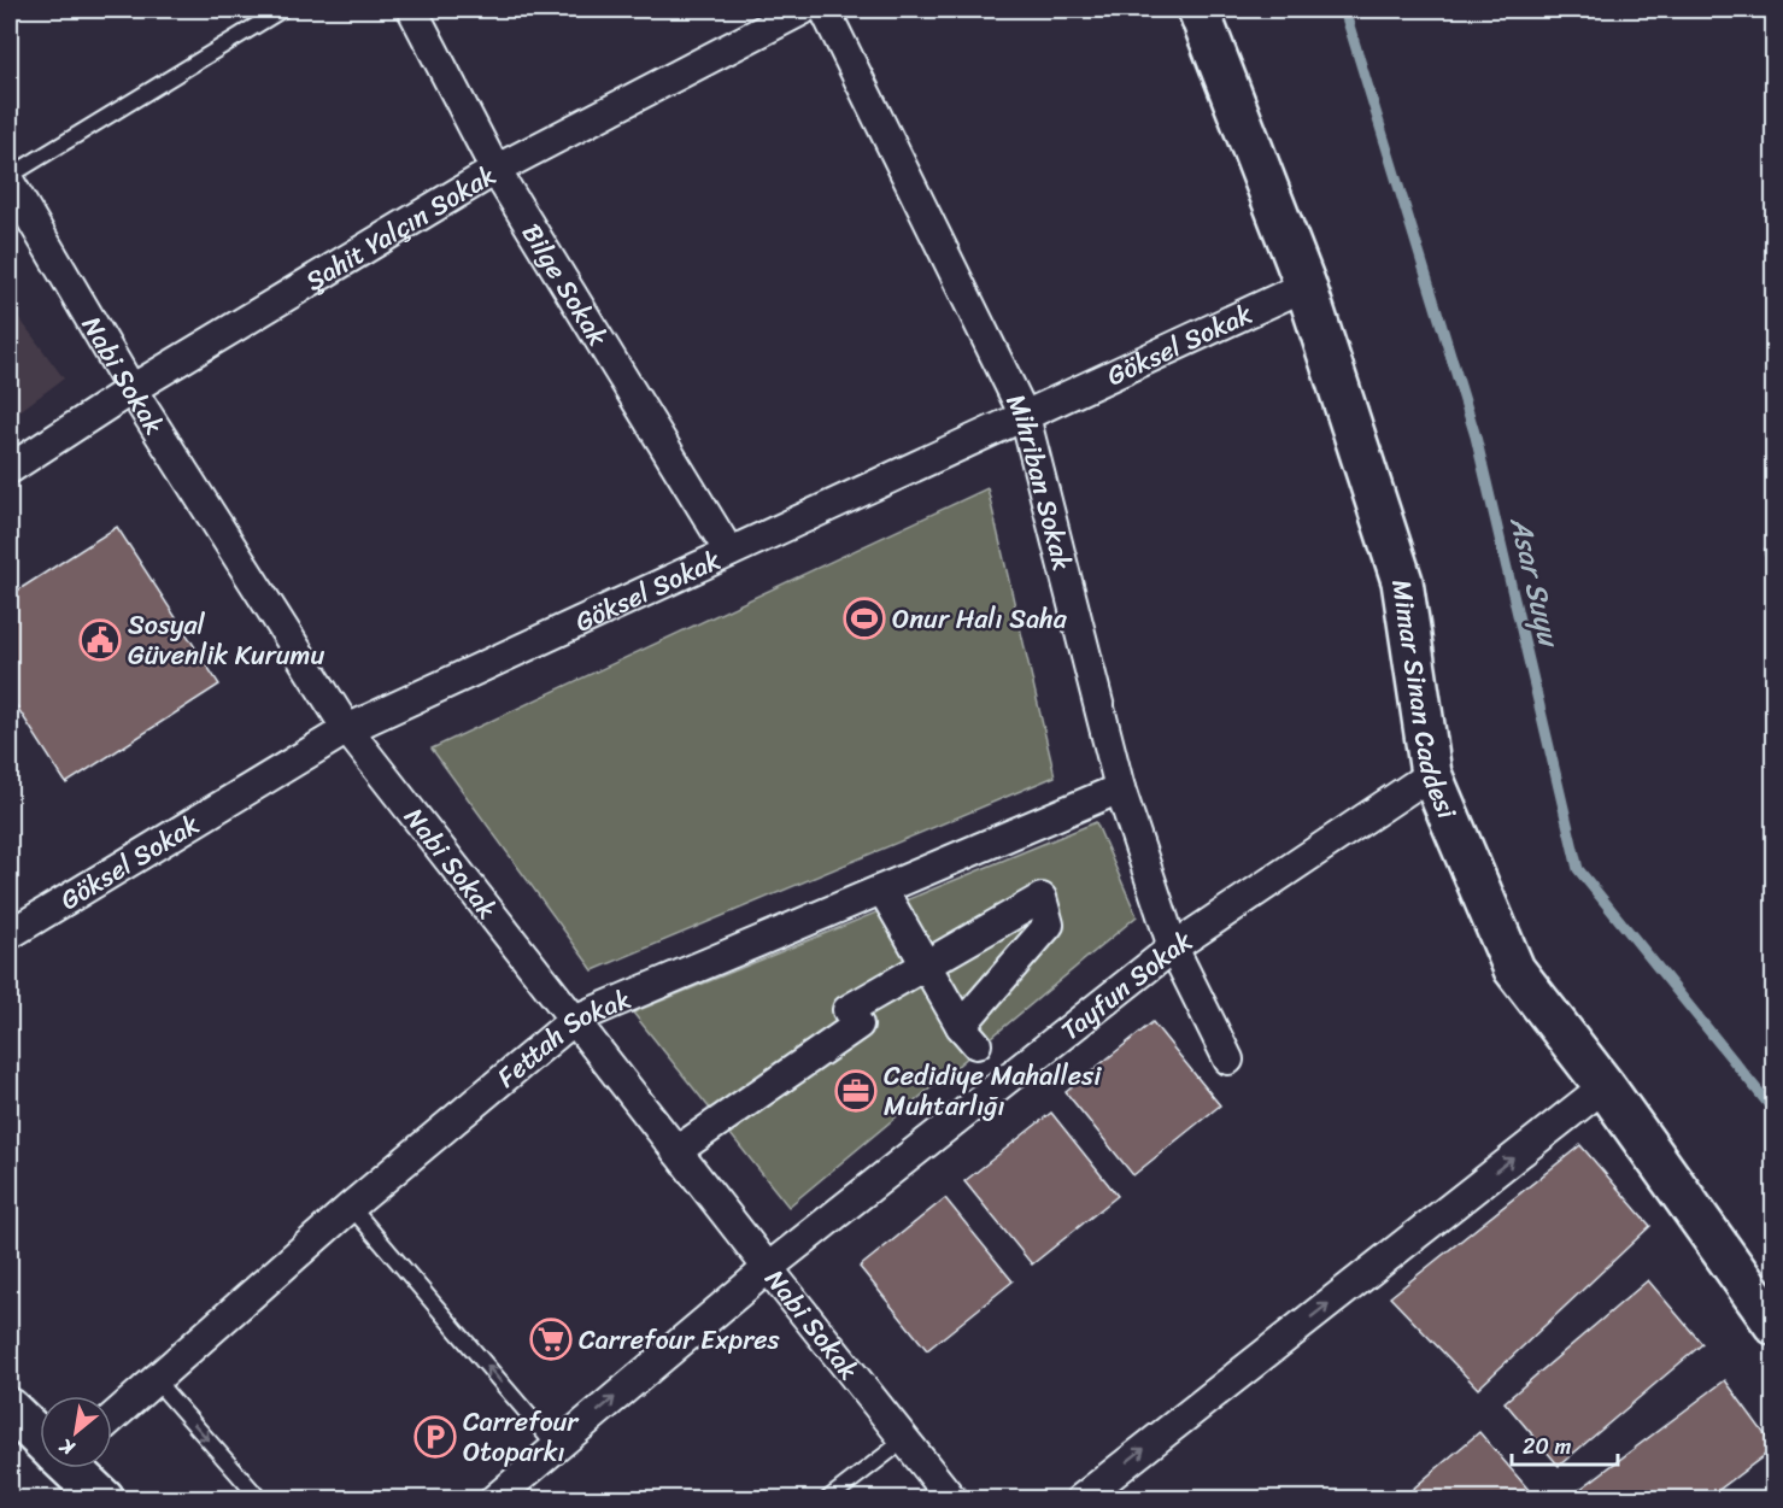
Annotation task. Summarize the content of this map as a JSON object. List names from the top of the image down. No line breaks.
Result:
{"streets":{"main road":["Mimar Sinan Caddesi"],"street":["Şahit Yalçın Sokak","Bilge Sokak","Göksel Sokak","Nabi Sokak","Mihriban Sokak","Tayfun Sokak","Fettah Sokak"]},"crossings":[["Şahit Yalçın Sokak","Bilge Sokak"],["Şahit Yalçın Sokak","Nabi Sokak"],["Bilge Sokak","Göksel Sokak"],["Göksel Sokak","Nabi Sokak"],["Göksel Sokak","Mihriban Sokak"],["Göksel Sokak","Mimar Sinan Caddesi"],["Nabi Sokak","Tayfun Sokak"],["Nabi Sokak","Fettah Sokak"],["Mihriban Sokak","Tayfun Sokak"],["Mihriban Sokak","Fettah Sokak"],["Mimar Sinan Caddesi","Tayfun Sokak"]],"water":["Asar Suyu"],"places":{"sports":["Onur Halı Saha"],"public building":["Sosyal Güvenlik Kurumu"],"office":["Cedidiye Mahallesi Muhtarlığı"],"supermarket":["Carrefour Expres"],"parking":["Carrefour Otoparkı"]},"scale_bar":"20 m","north":"bottom left"}
